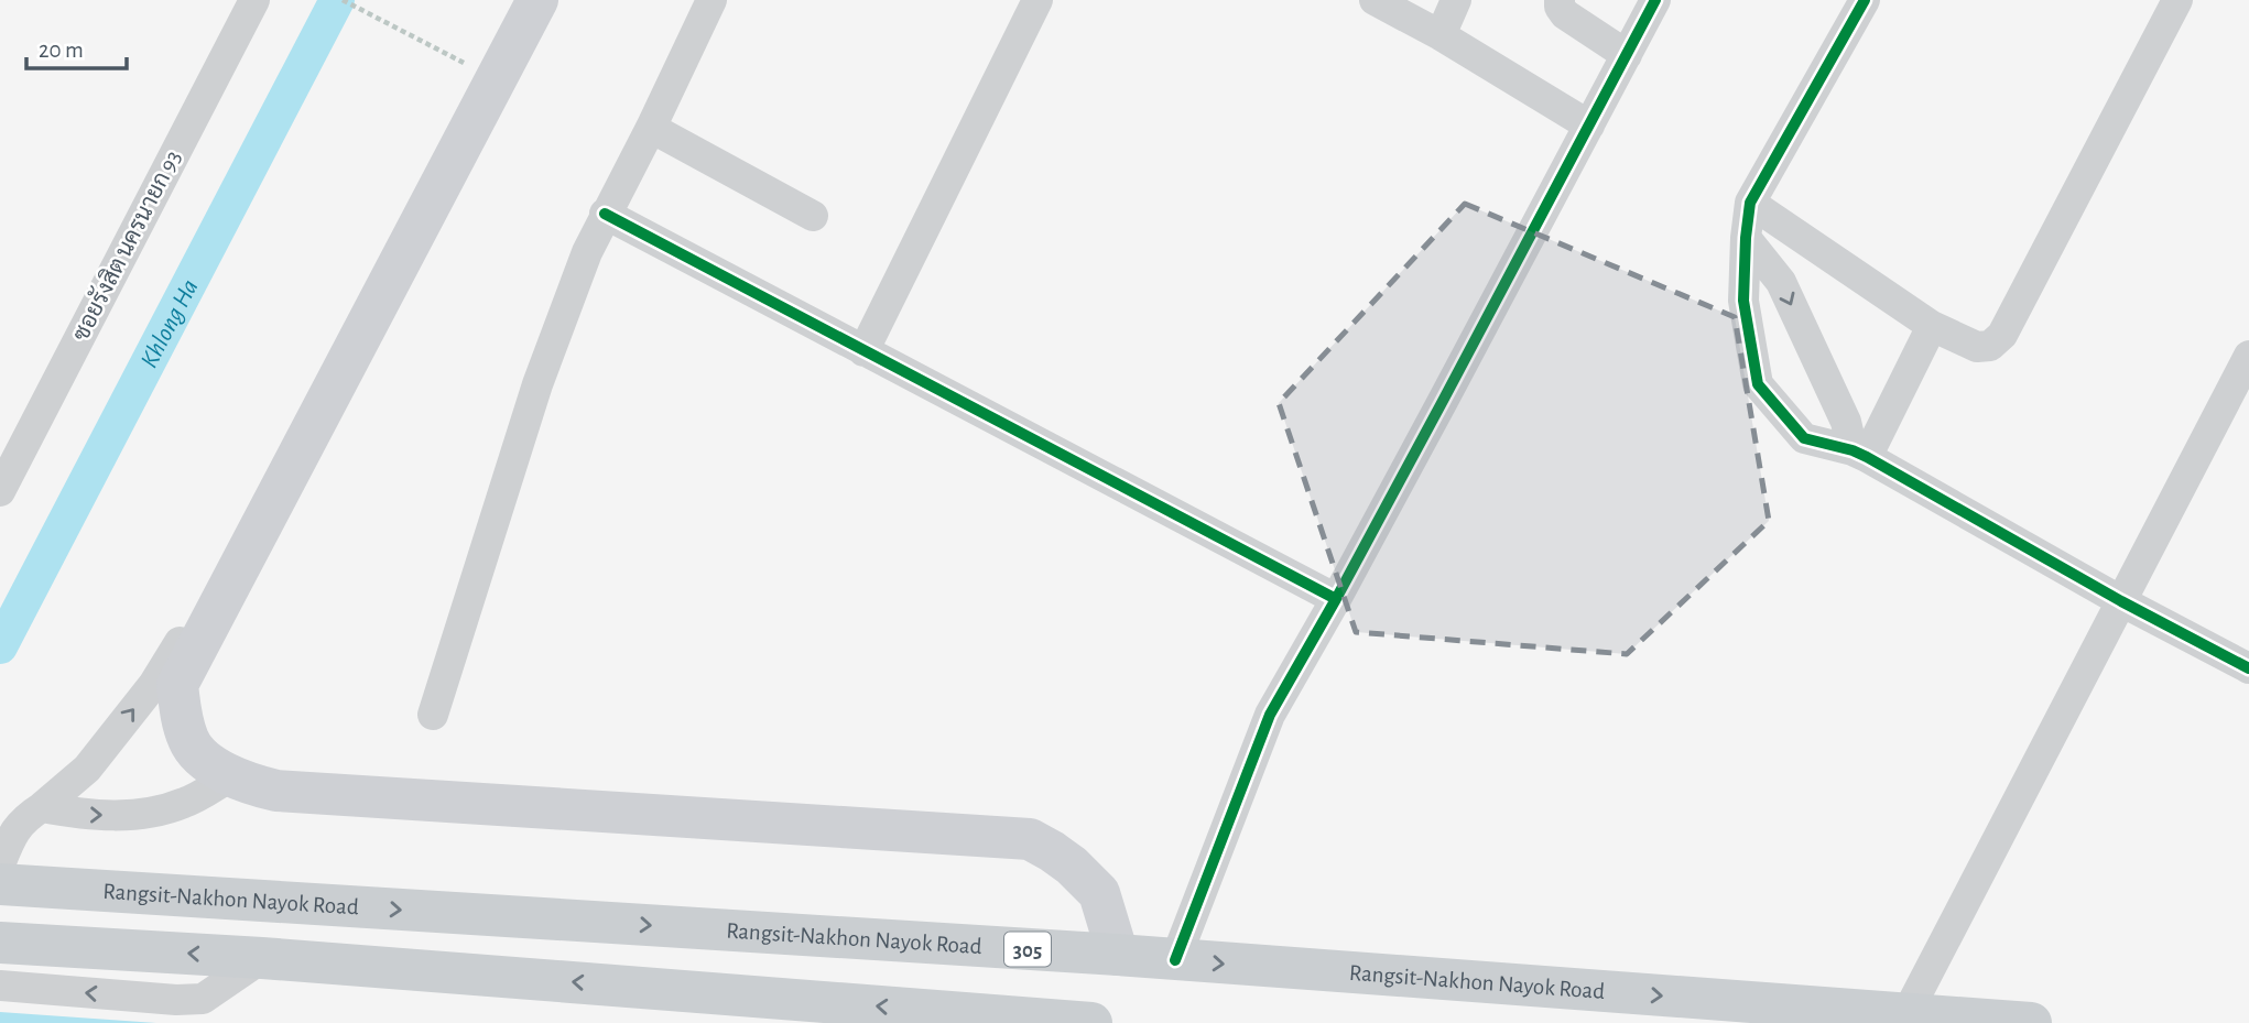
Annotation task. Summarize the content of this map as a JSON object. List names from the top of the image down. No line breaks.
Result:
{"streets":{"main road":["Rangsit-Nakhon Nayok Road","305"],"street":["ซอยรังสิต นครนายก 93"]},"water":["Khlong Ha"],"scale_bar":"20 m"}
